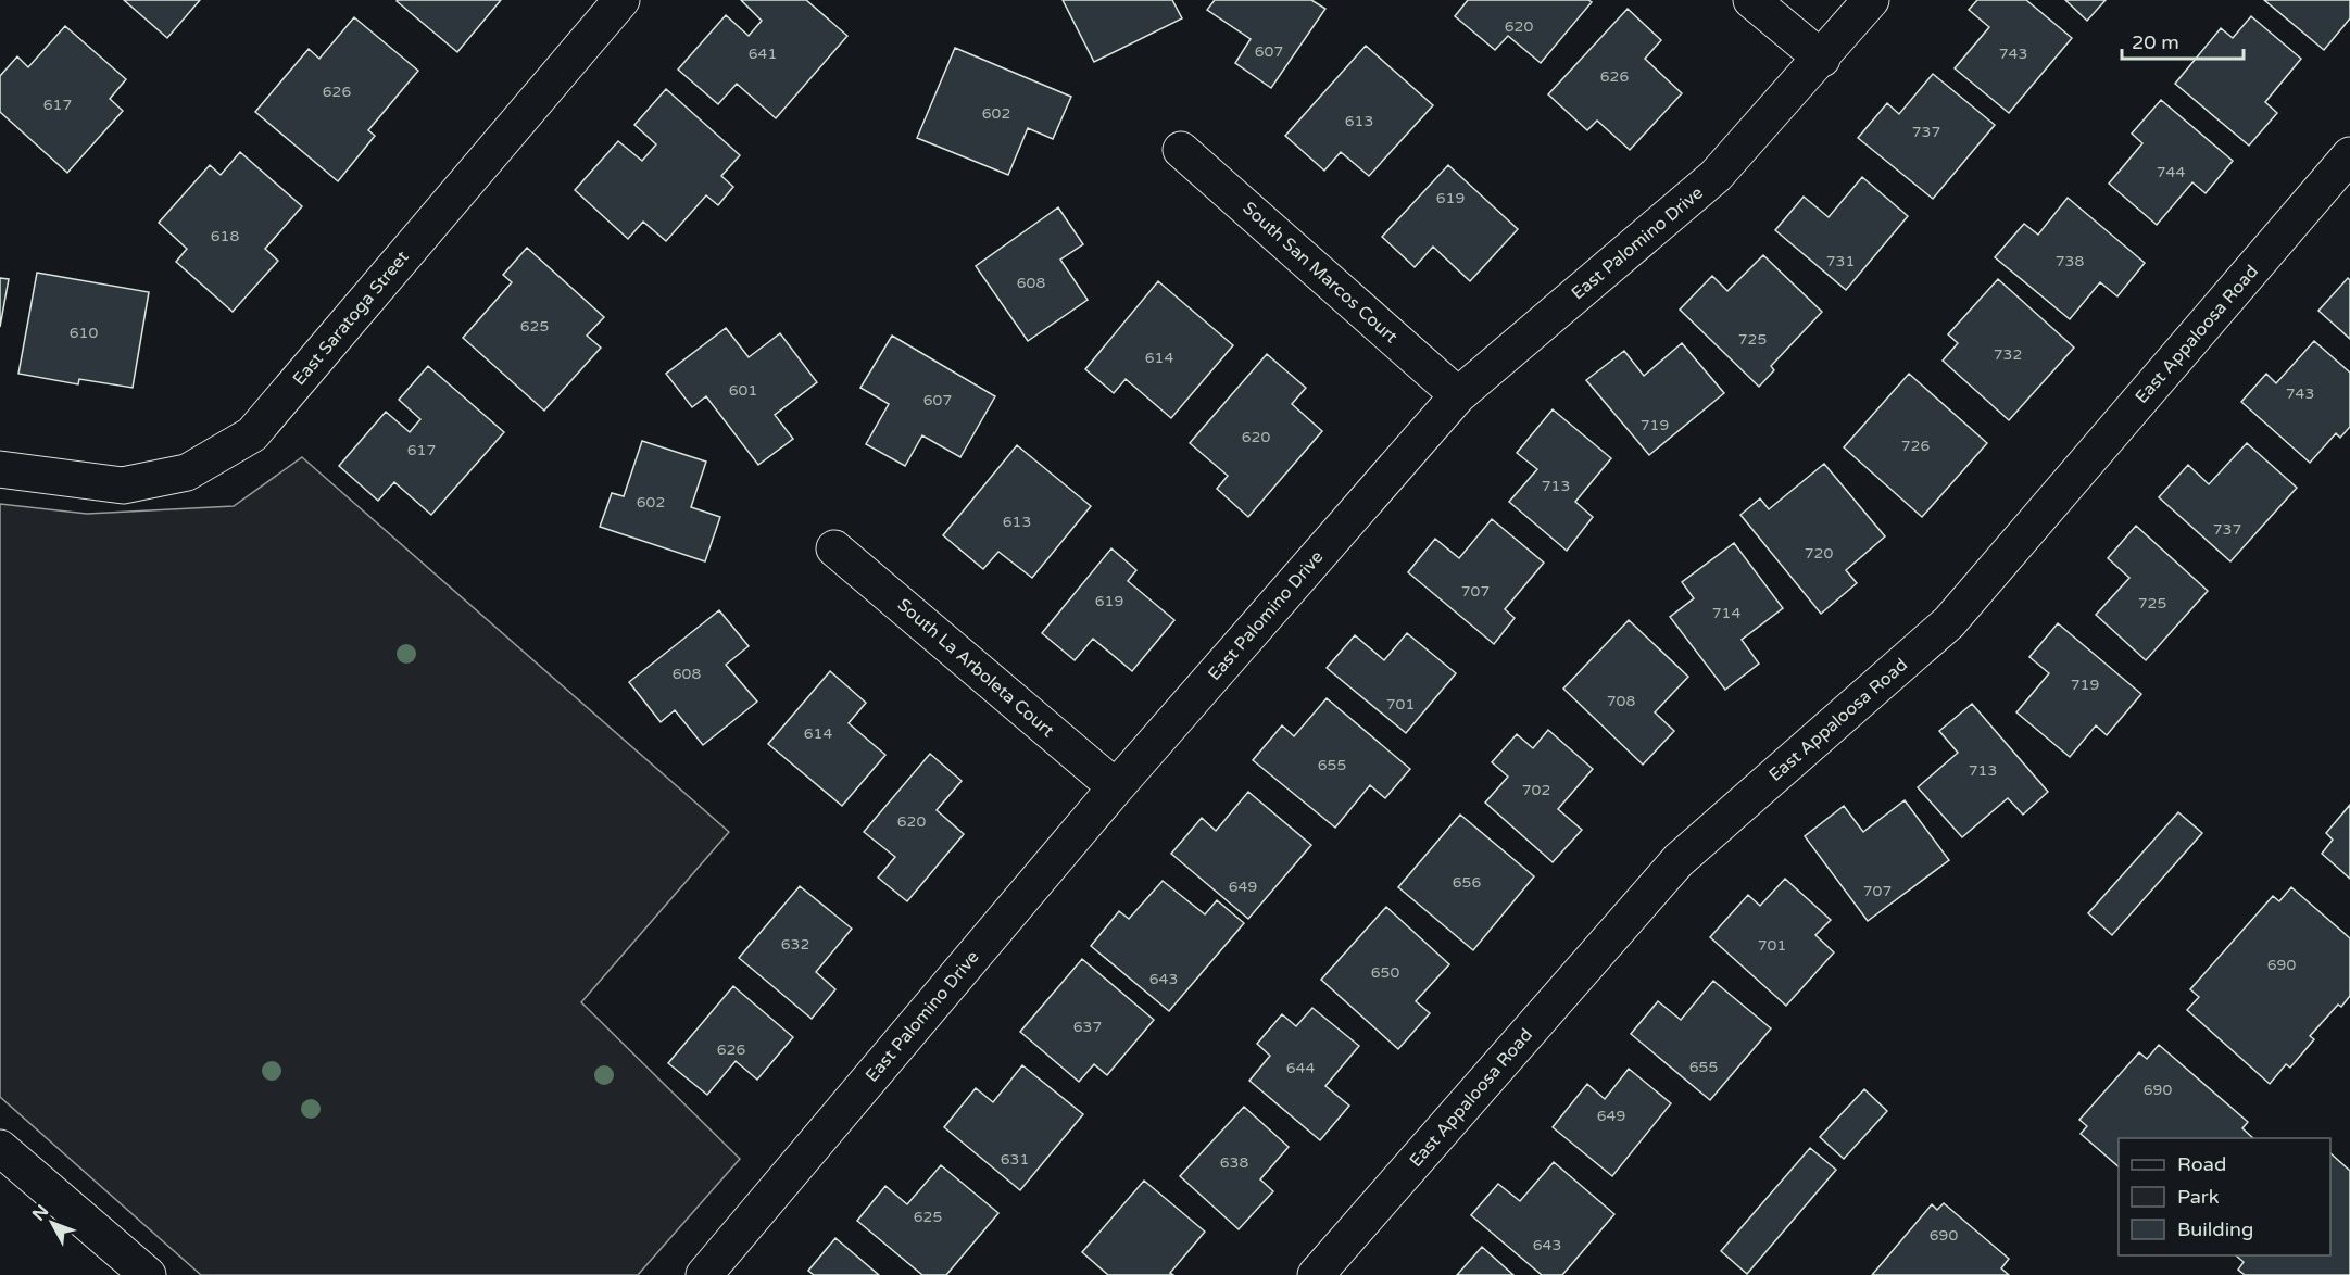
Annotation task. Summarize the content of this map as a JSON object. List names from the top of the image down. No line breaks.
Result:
{"streets":{"street":["East Palomino Drive","South San Marcos Court","East Saratoga Street","East Appaloosa Road","South La Arboleta Court"]},"crossings":[["East Palomino Drive","South San Marcos Court"],["East Palomino Drive","South La Arboleta Court"]],"house_numbers":["620","607","641","743","626","626","617","602","613","737","744","619","618","731","738","608","625","610","725","732","614","601","743","607","719","620","726","617","713","602","613","737","720","707","619","725","714","608","719","708","701","614","655","713","702","620","656","649","707","632","701","690","650","643","637","626","655","644","690","649","631","638","625","690","643"],"legend":["Road","Park","Building"],"scale_bar":"20 m","north":"top left"}
